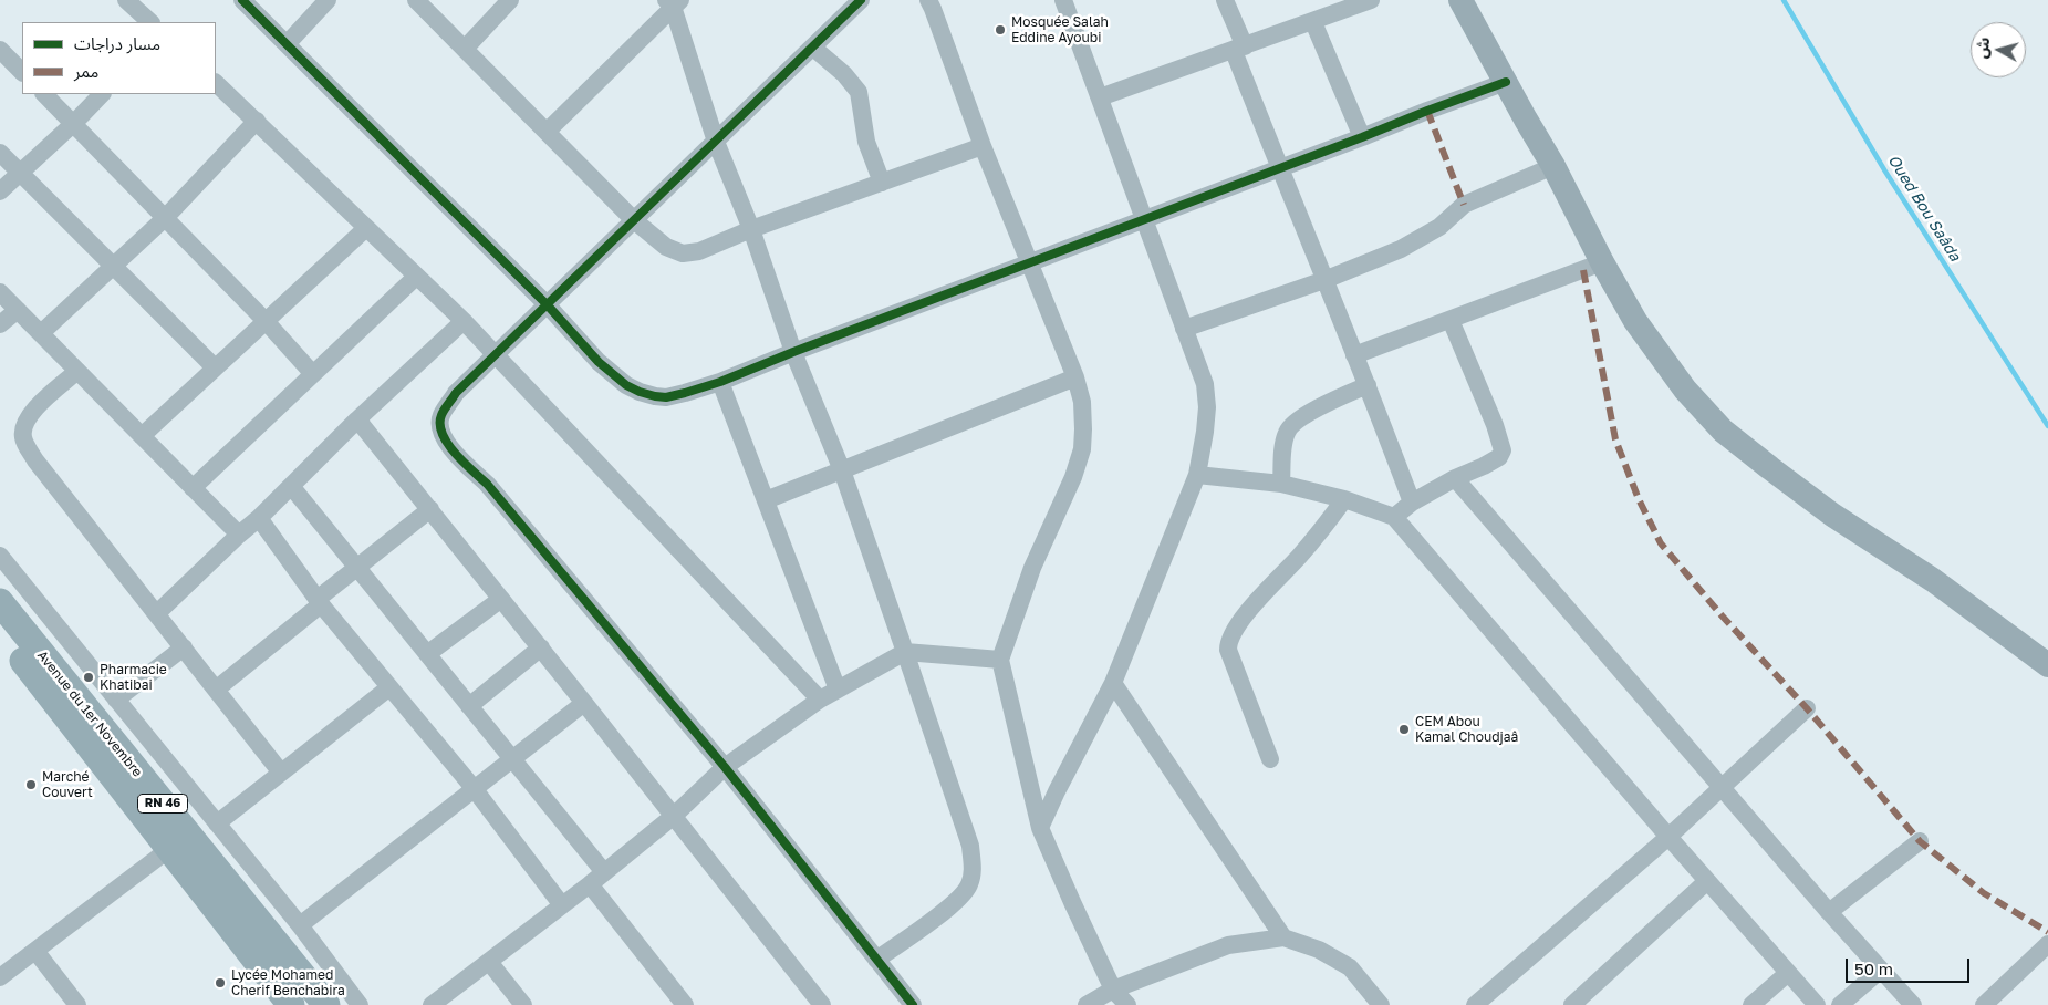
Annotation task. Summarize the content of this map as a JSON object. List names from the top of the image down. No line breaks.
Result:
{"streets":{"main road":["Avenue du 1er Novembre","RN 46"]},"water":["Oued Bou Saâda"],"places":["Mosquée Salah Eddine Ayoubi","Pharmacie Khatibai","CEM Abou Kamal Choudjaâ","Marché Couvert","Lycée Mohamed Cherif Benchabira"],"legend":["مسار دراجات","ممر"],"scale_bar":"50 m","north":"left"}
